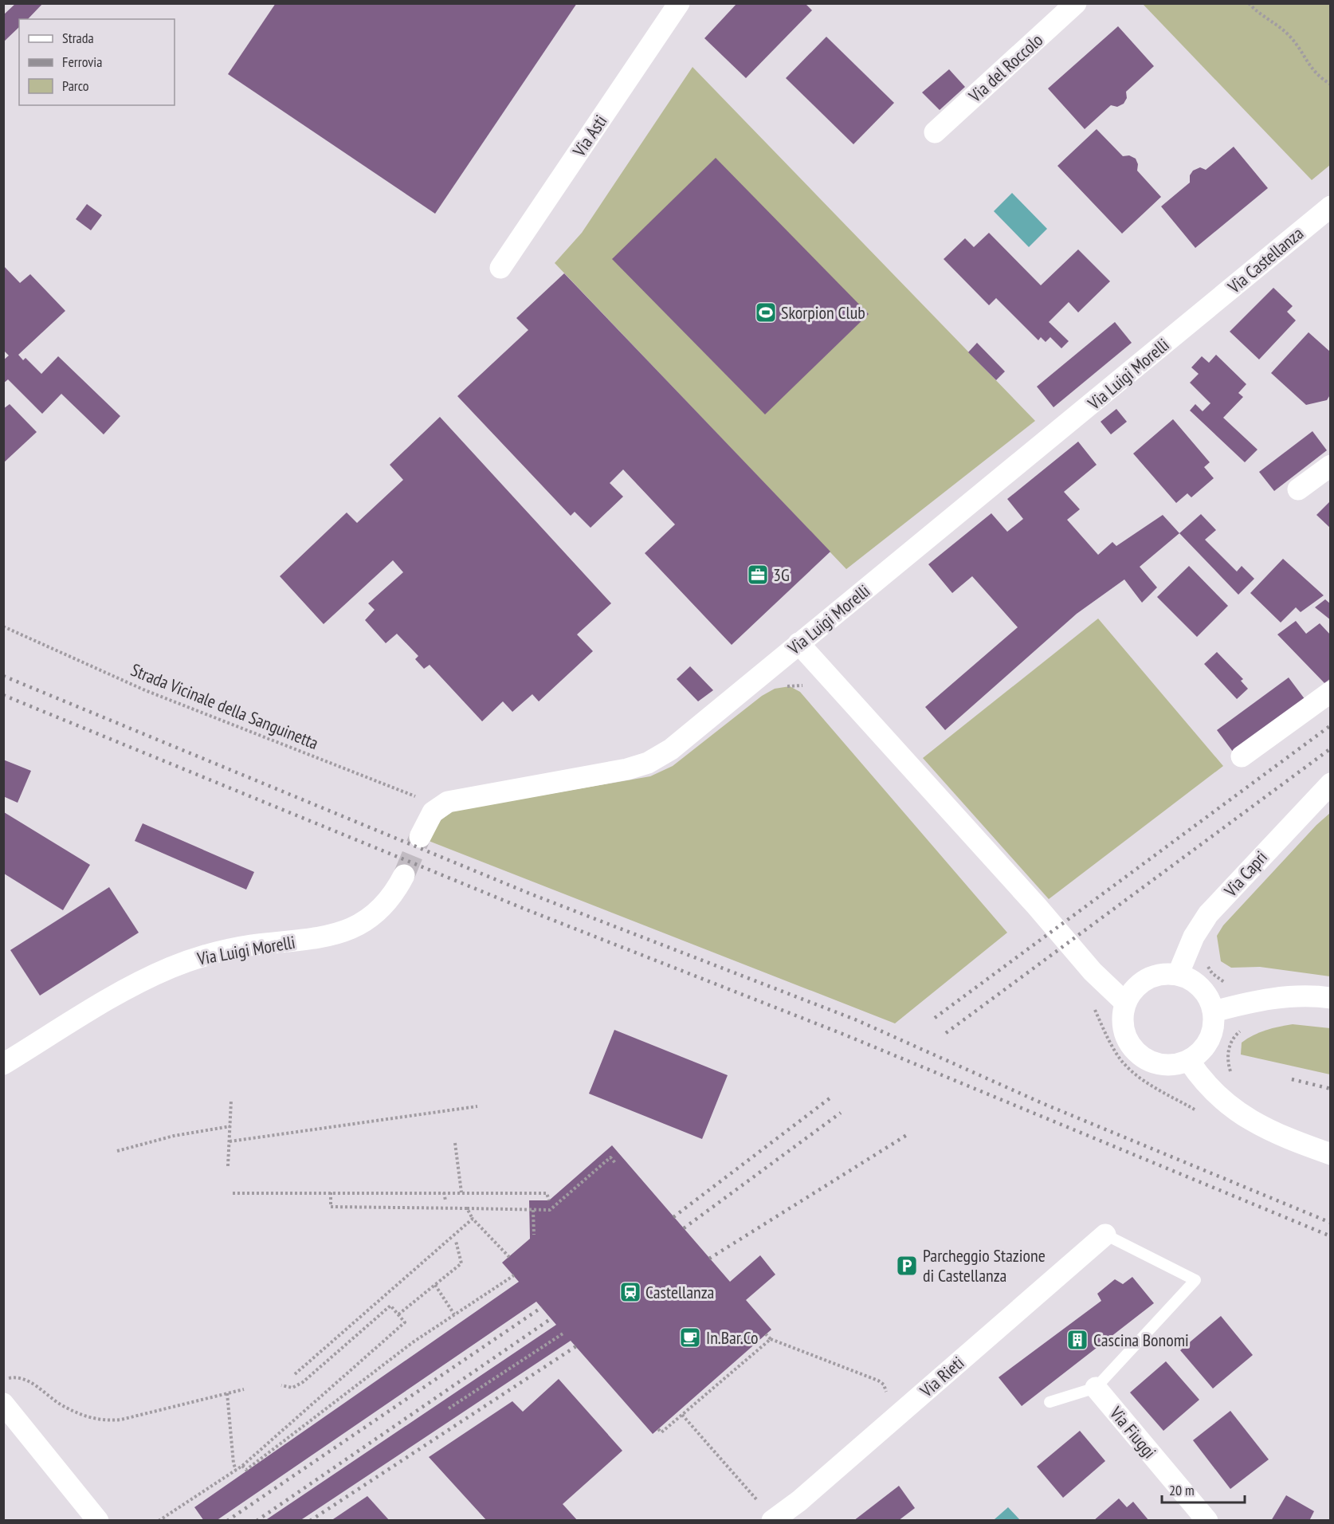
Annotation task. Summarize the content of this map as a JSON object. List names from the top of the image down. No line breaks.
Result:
{"streets":{"street":["Via del Roccolo","Via Asti","Via Castellanza","Via Luigi Morelli","Via Capri","Via Rieti","Via Fiuggi"],"path":["Strada Vicinale della Sanguinetta"]},"crossings":[["Via Castellanza","Via Luigi Morelli"],["Via Luigi Morelli","Strada Vicinale della Sanguinetta"]],"places":{"sports":["Skorpion Club"],"office":["3G"],"parking":["Parcheggio Stazione di Castellanza"],"station":["Castellanza"],"cafe":["In.Bar.Co"],"building":["Cascina Bonomi"]},"legend":["Strada","Ferrovia","Parco"],"scale_bar":"20 m"}
